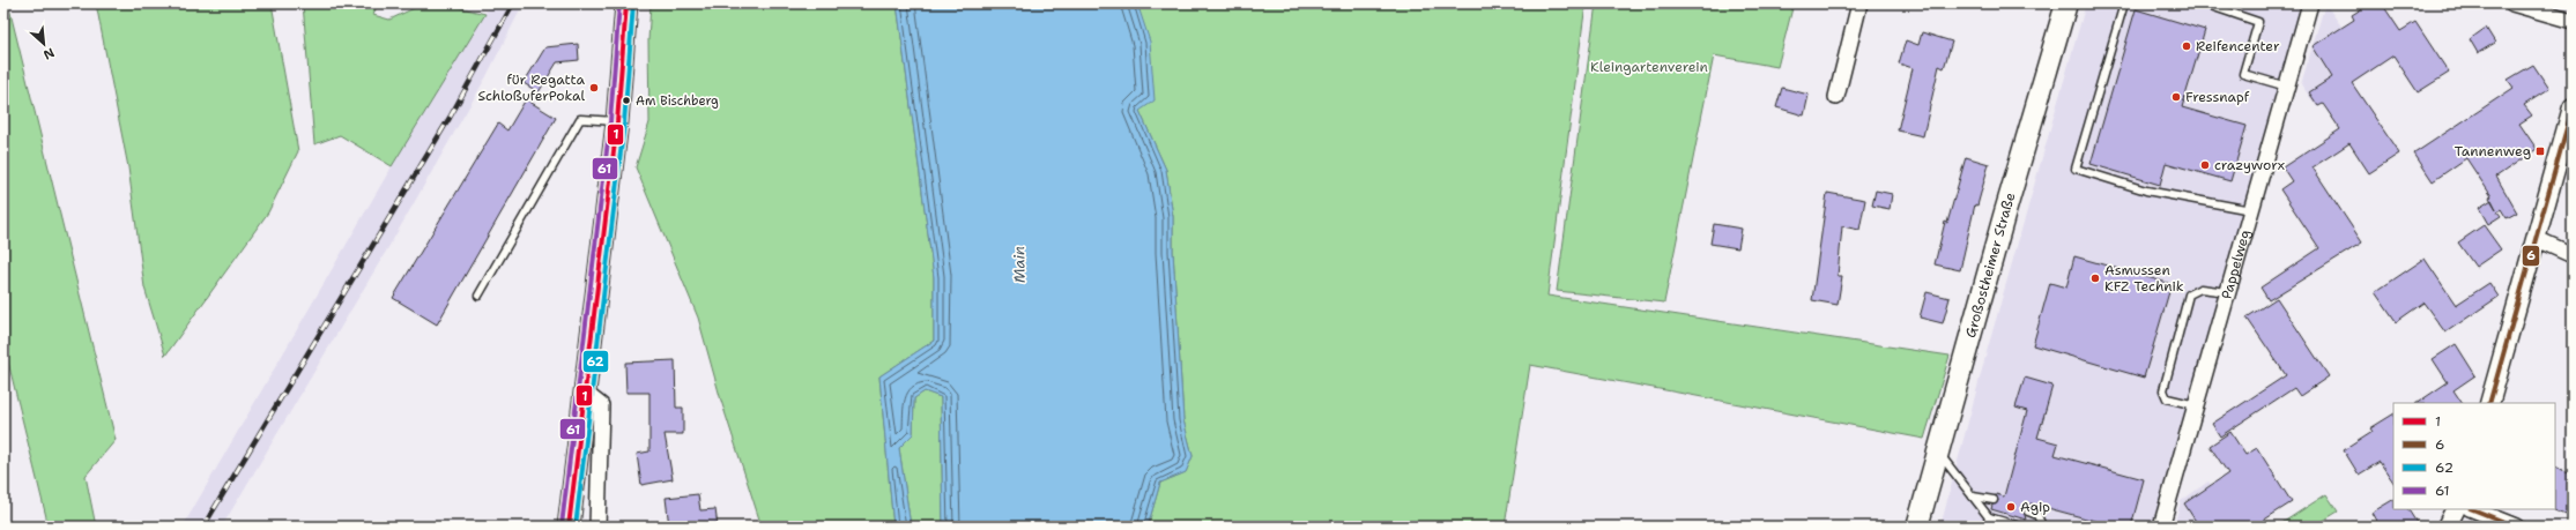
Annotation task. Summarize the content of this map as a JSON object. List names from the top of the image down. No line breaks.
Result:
{"streets":{"main road":["Großostheimer Straße"],"street":["Pappelweg"]},"water":["Main"],"parks":["Kleingartenverein"],"places":{"other":["Reifencenter","für Regatta SchloßuferPokal","Fressnapf","Am Bischberg","crazyworx","Asmussen KFZ Technik","Agip"],"transit":["Tannenweg"]},"lines":["transit line 1","transit line 62","transit line 61","transit line 6"],"legend":["1","6","62","61"],"north":"bottom right"}
